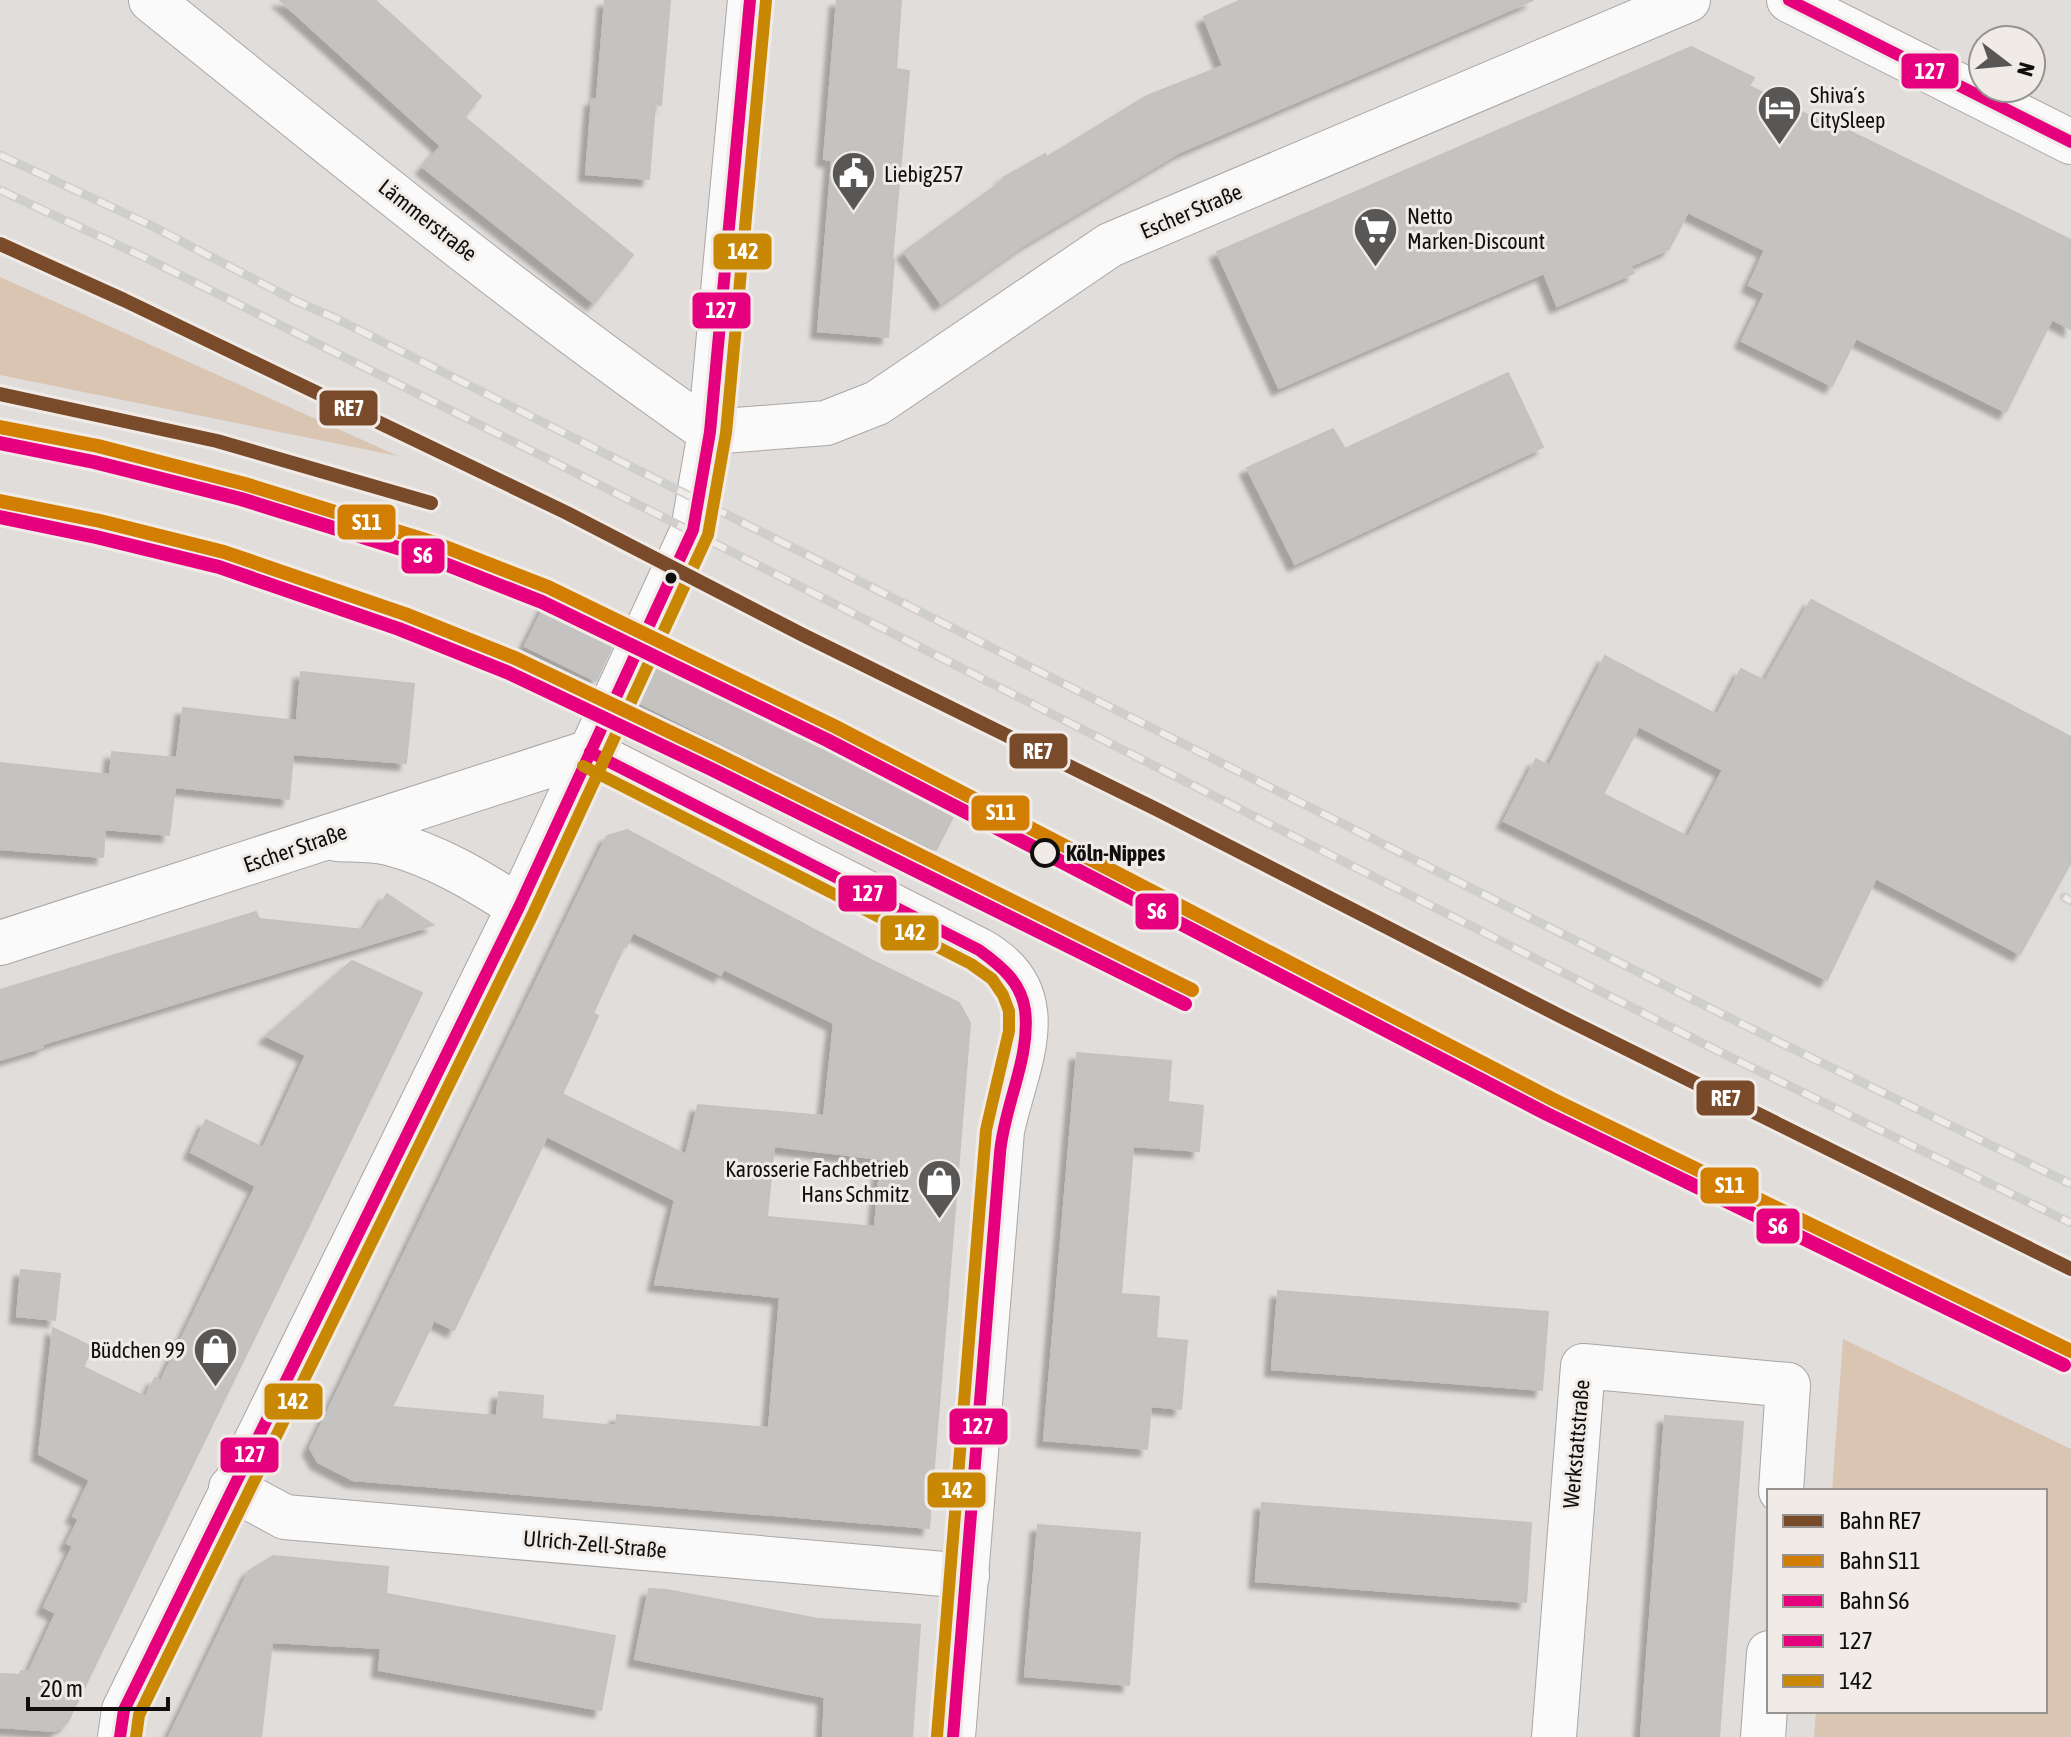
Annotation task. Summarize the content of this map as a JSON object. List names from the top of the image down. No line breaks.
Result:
{"streets":{"street":["Escher Straße","Lämmerstraße","Werkstattstraße","Ulrich-Zell-Straße"]},"crossings":[["Escher Straße","Lämmerstraße"]],"places":{"hotel":["Shiva´s CitySleep"],"public building":["Liebig257"],"supermarket":["Netto Marken-Discount"],"other":["Köln-Nippes"],"shop":["Karosserie Fachbetrieb Hans Schmitz","Büdchen 99"]},"lines":["transit line 127","transit line 142","rail line RE7","rail line S11","rail line S6"],"legend":["Bahn RE7","Bahn S11","Bahn S6","127","142"],"scale_bar":"20 m","north":"right"}
